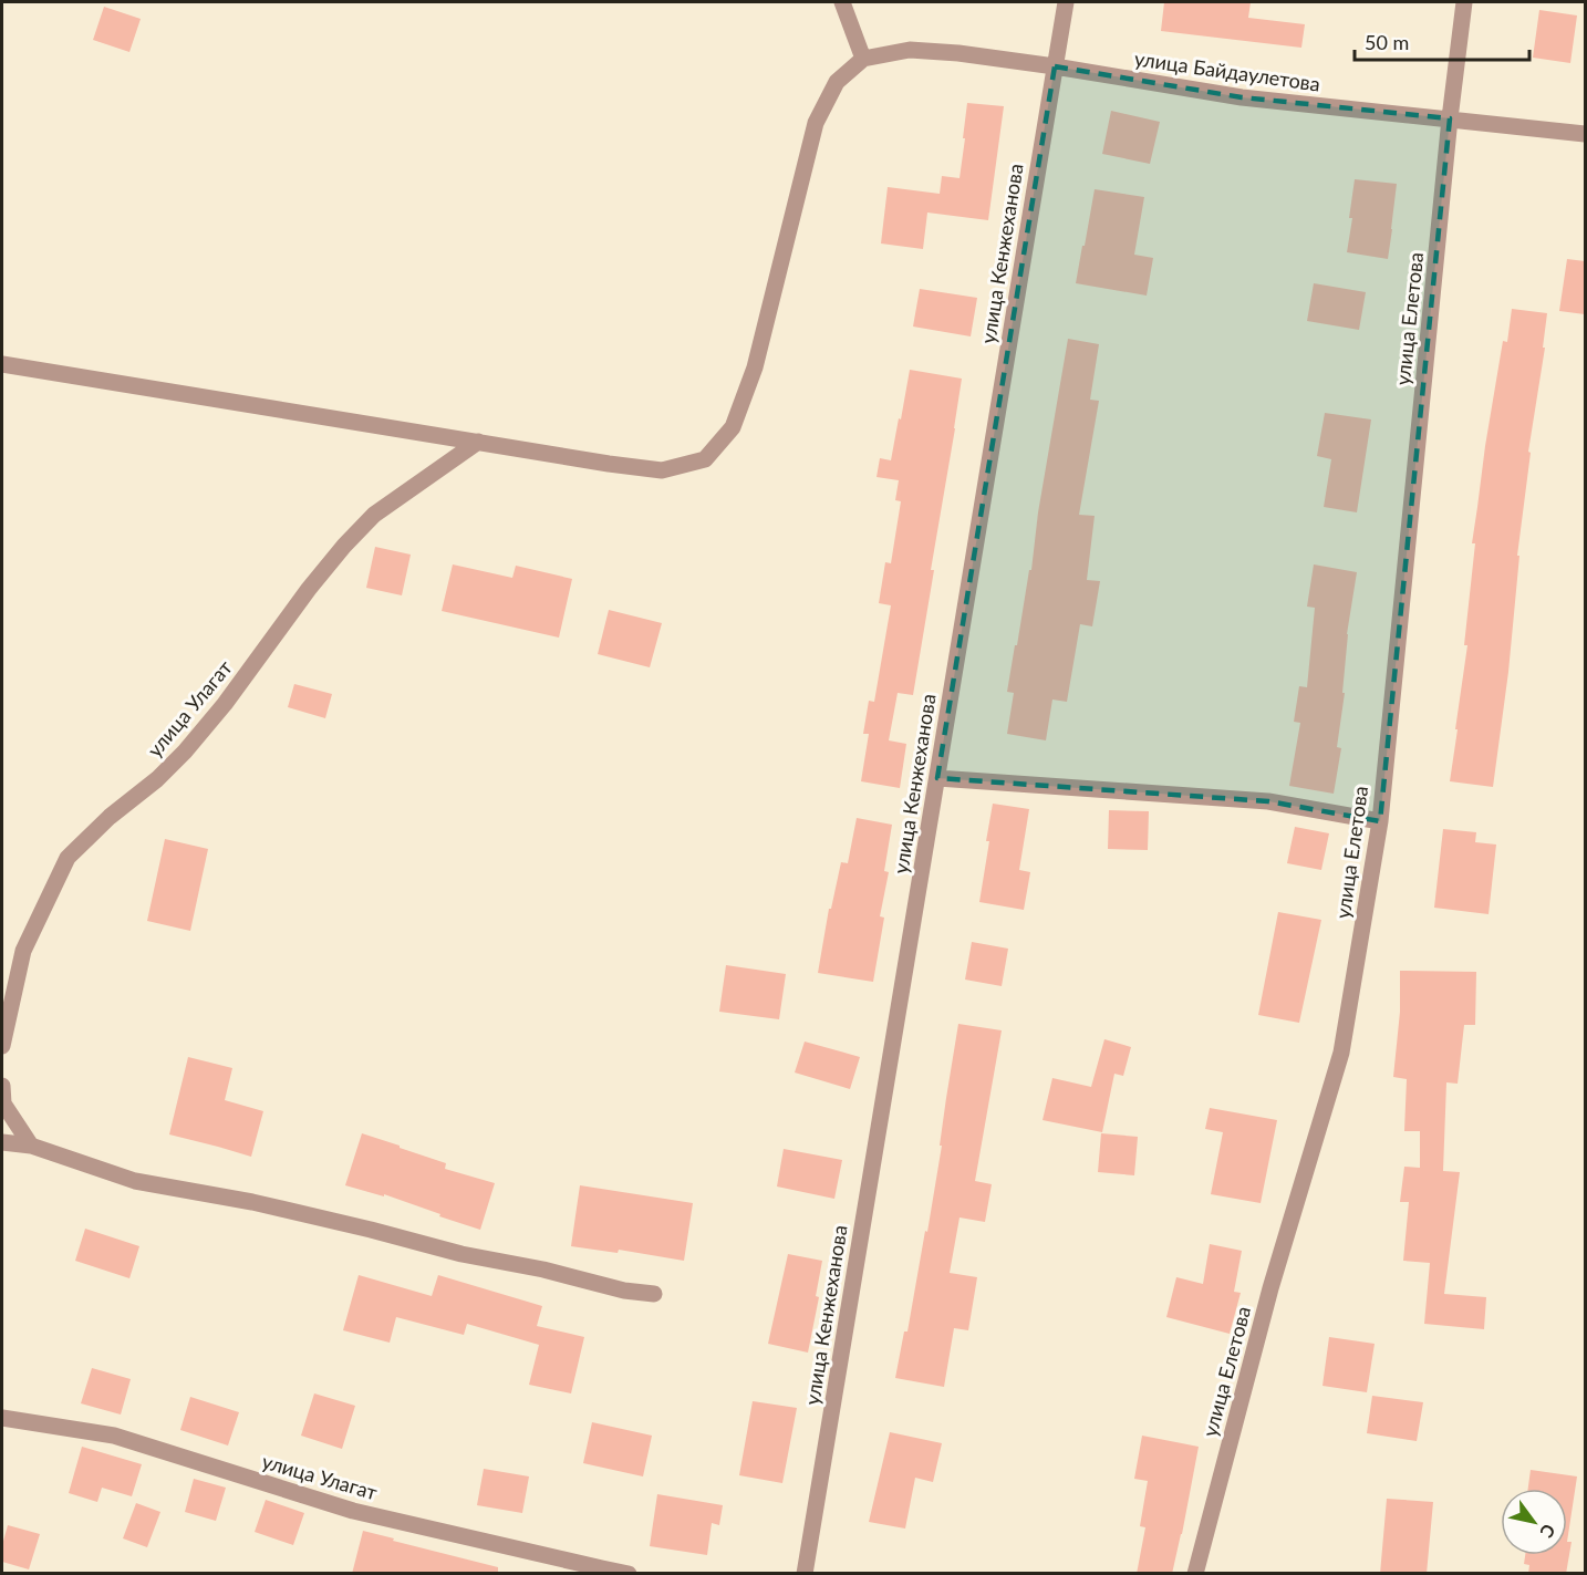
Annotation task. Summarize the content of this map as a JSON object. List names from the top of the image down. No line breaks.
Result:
{"streets":{"street":["улица Байдаулетова","улица Кенжеханова","улица Елетова","улица Улагат"]},"crossings":[["улица Байдаулетова","улица Кенжеханова"],["улица Байдаулетова","улица Елетова"]],"scale_bar":"50 m","north":"bottom right"}
